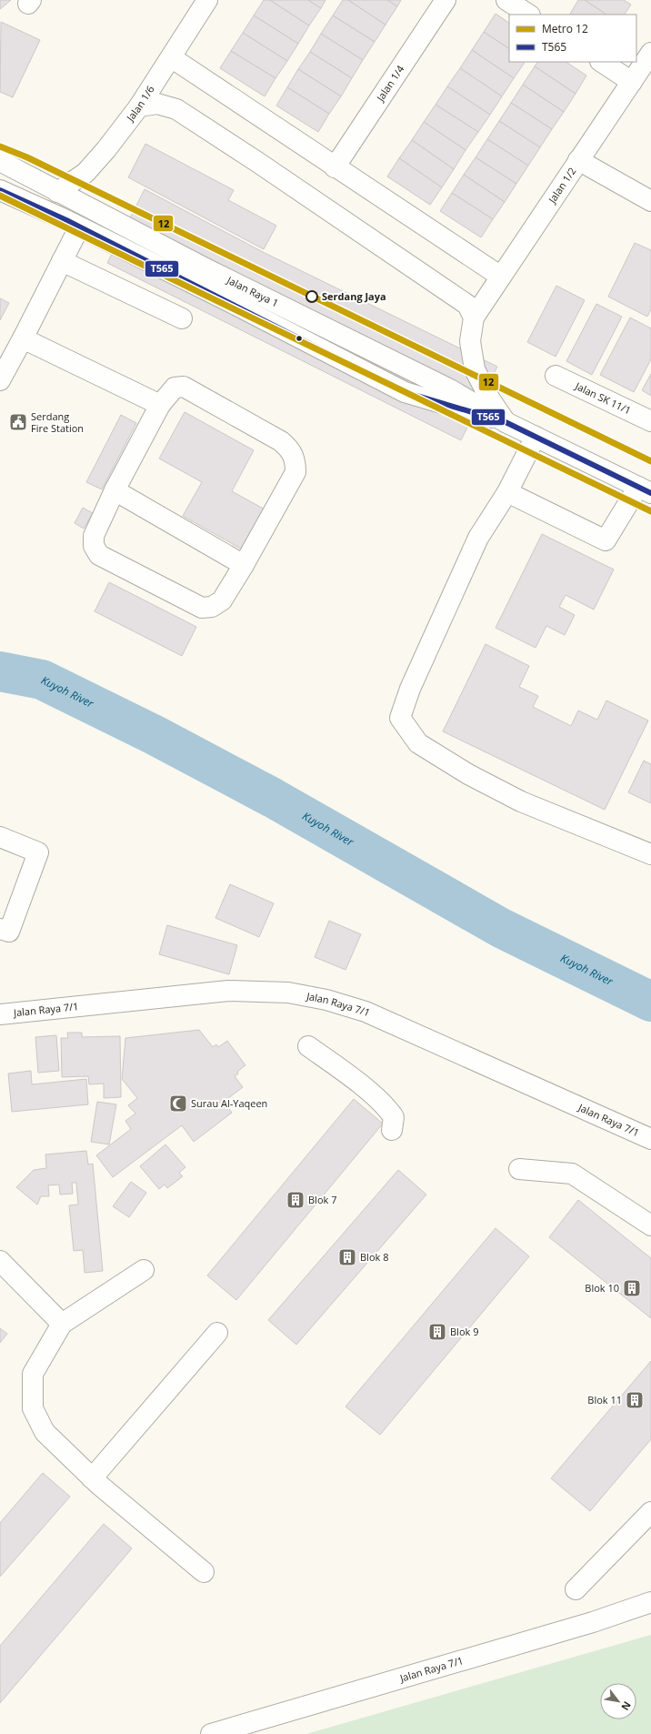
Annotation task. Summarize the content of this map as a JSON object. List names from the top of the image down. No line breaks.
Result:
{"streets":{"street":["Jalan 1/4","Jalan 1/6","Jalan 1/2","Jalan Raya 1","Jalan SK 11/1","Jalan Raya 7/1"]},"crossings":[["Jalan 1/6","Jalan Raya 1"]],"water":["Kuyoh River"],"places":{"other":["Serdang Jaya"],"public building":["Serdang Fire Station"],"mosque":["Surau Al-Yaqeen"],"building":["Blok 7","Blok 8","Blok 10","Blok 9","Blok 11"]},"lines":["metro line 12","transit line T565"],"legend":["Metro 12","T565"],"north":"bottom right"}
